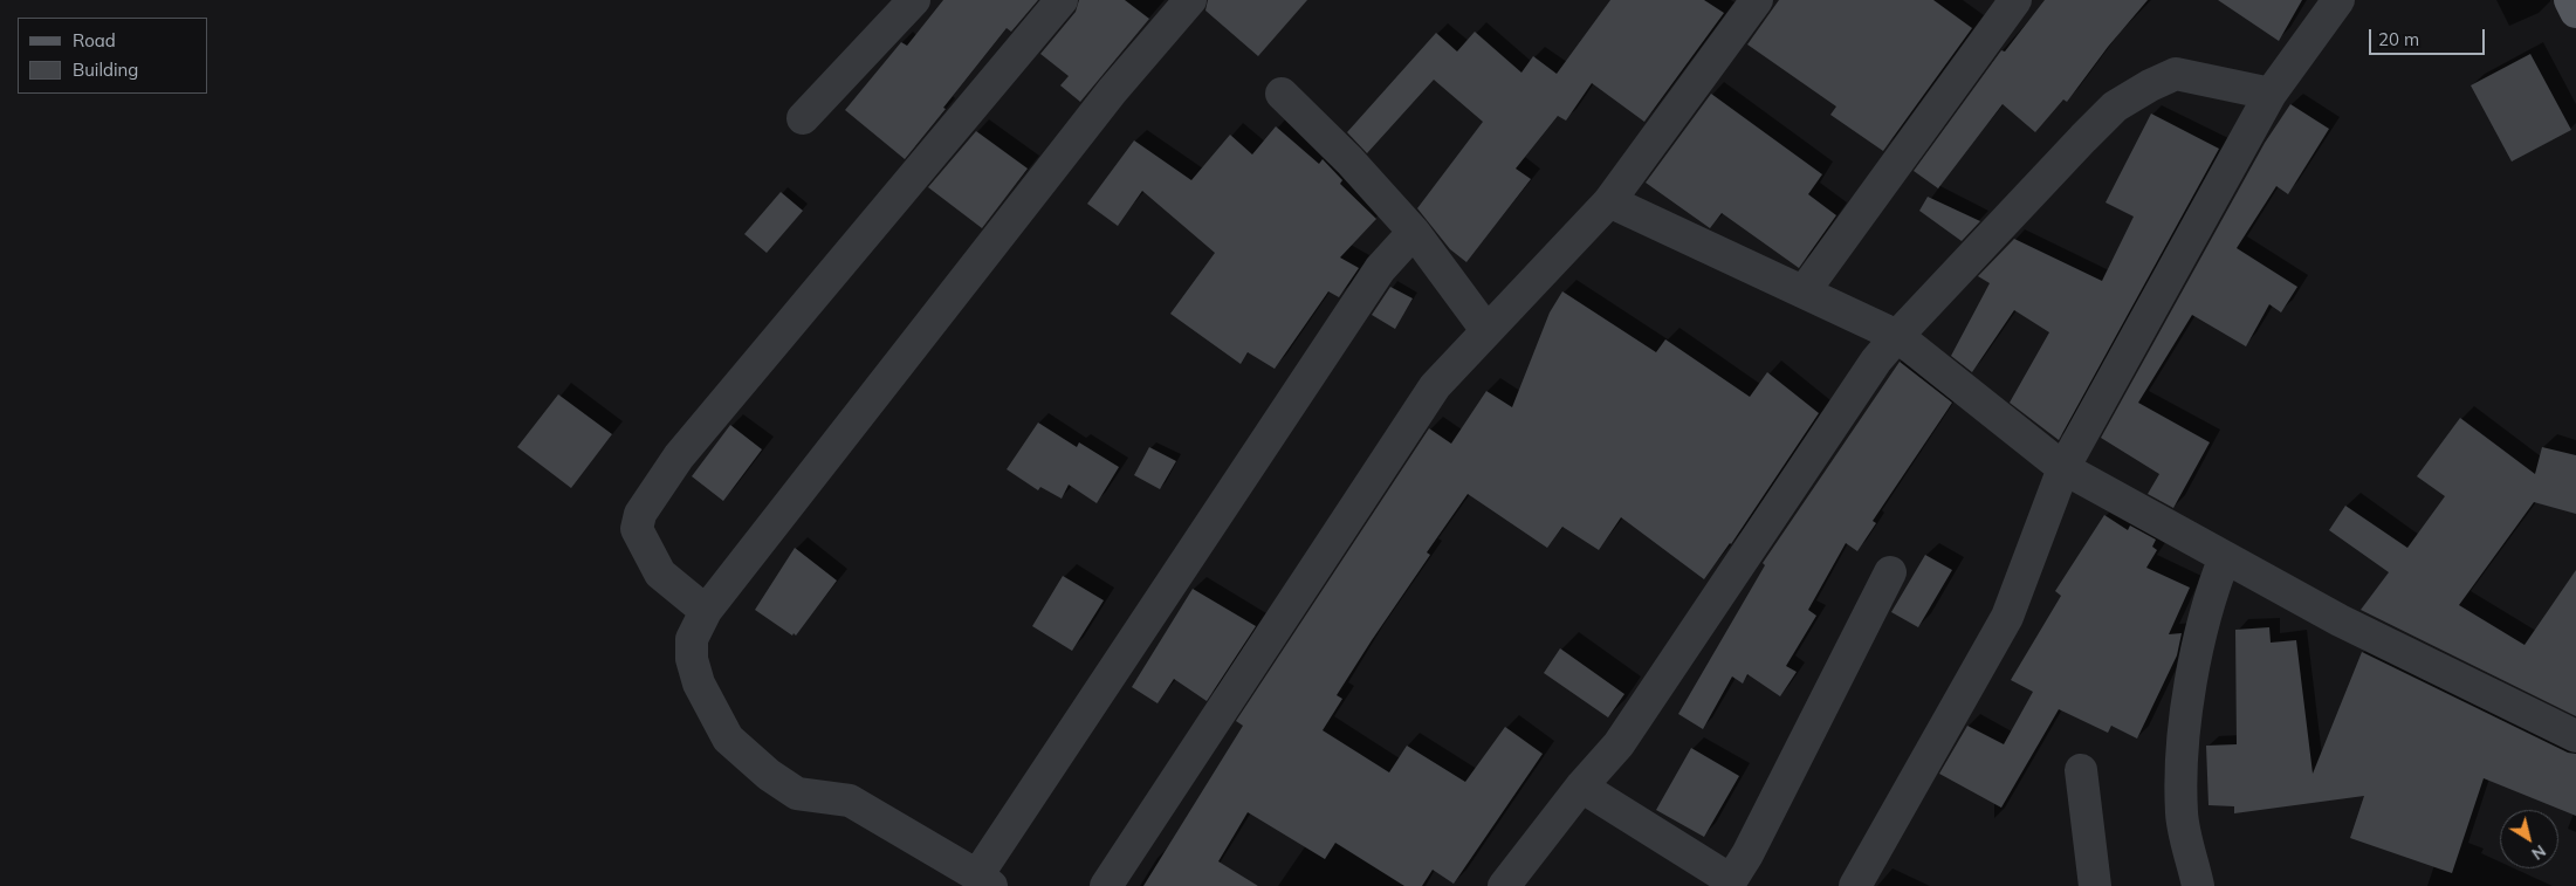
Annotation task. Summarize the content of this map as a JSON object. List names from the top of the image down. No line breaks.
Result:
{"legend":["Road","Building"],"scale_bar":"20 m","north":"bottom right"}
